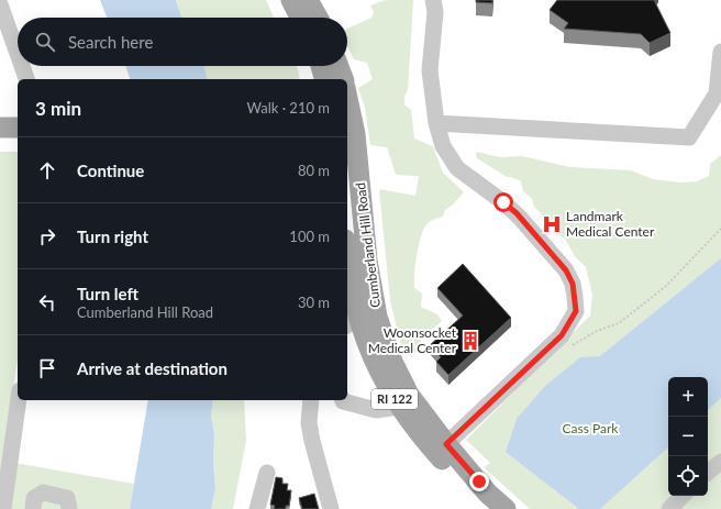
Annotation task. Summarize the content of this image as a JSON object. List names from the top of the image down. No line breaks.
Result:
{"streets":{"main road":["Cumberland Hill Road","RI 122"]},"parks":["Cass Park"],"places":{"hospital":["Landmark Medical Center"],"building":["Woonsocket Medical Center"]},"page":{"search":"Search here","heading":["3 min","Walk · 210 m"],"list":[["Continue","80 m"],["Turn right","100 m"],["Turn left","Cumberland Hill Road","30 m"],"Arrive at destination"],"map_buttons":["+","−"]}}
